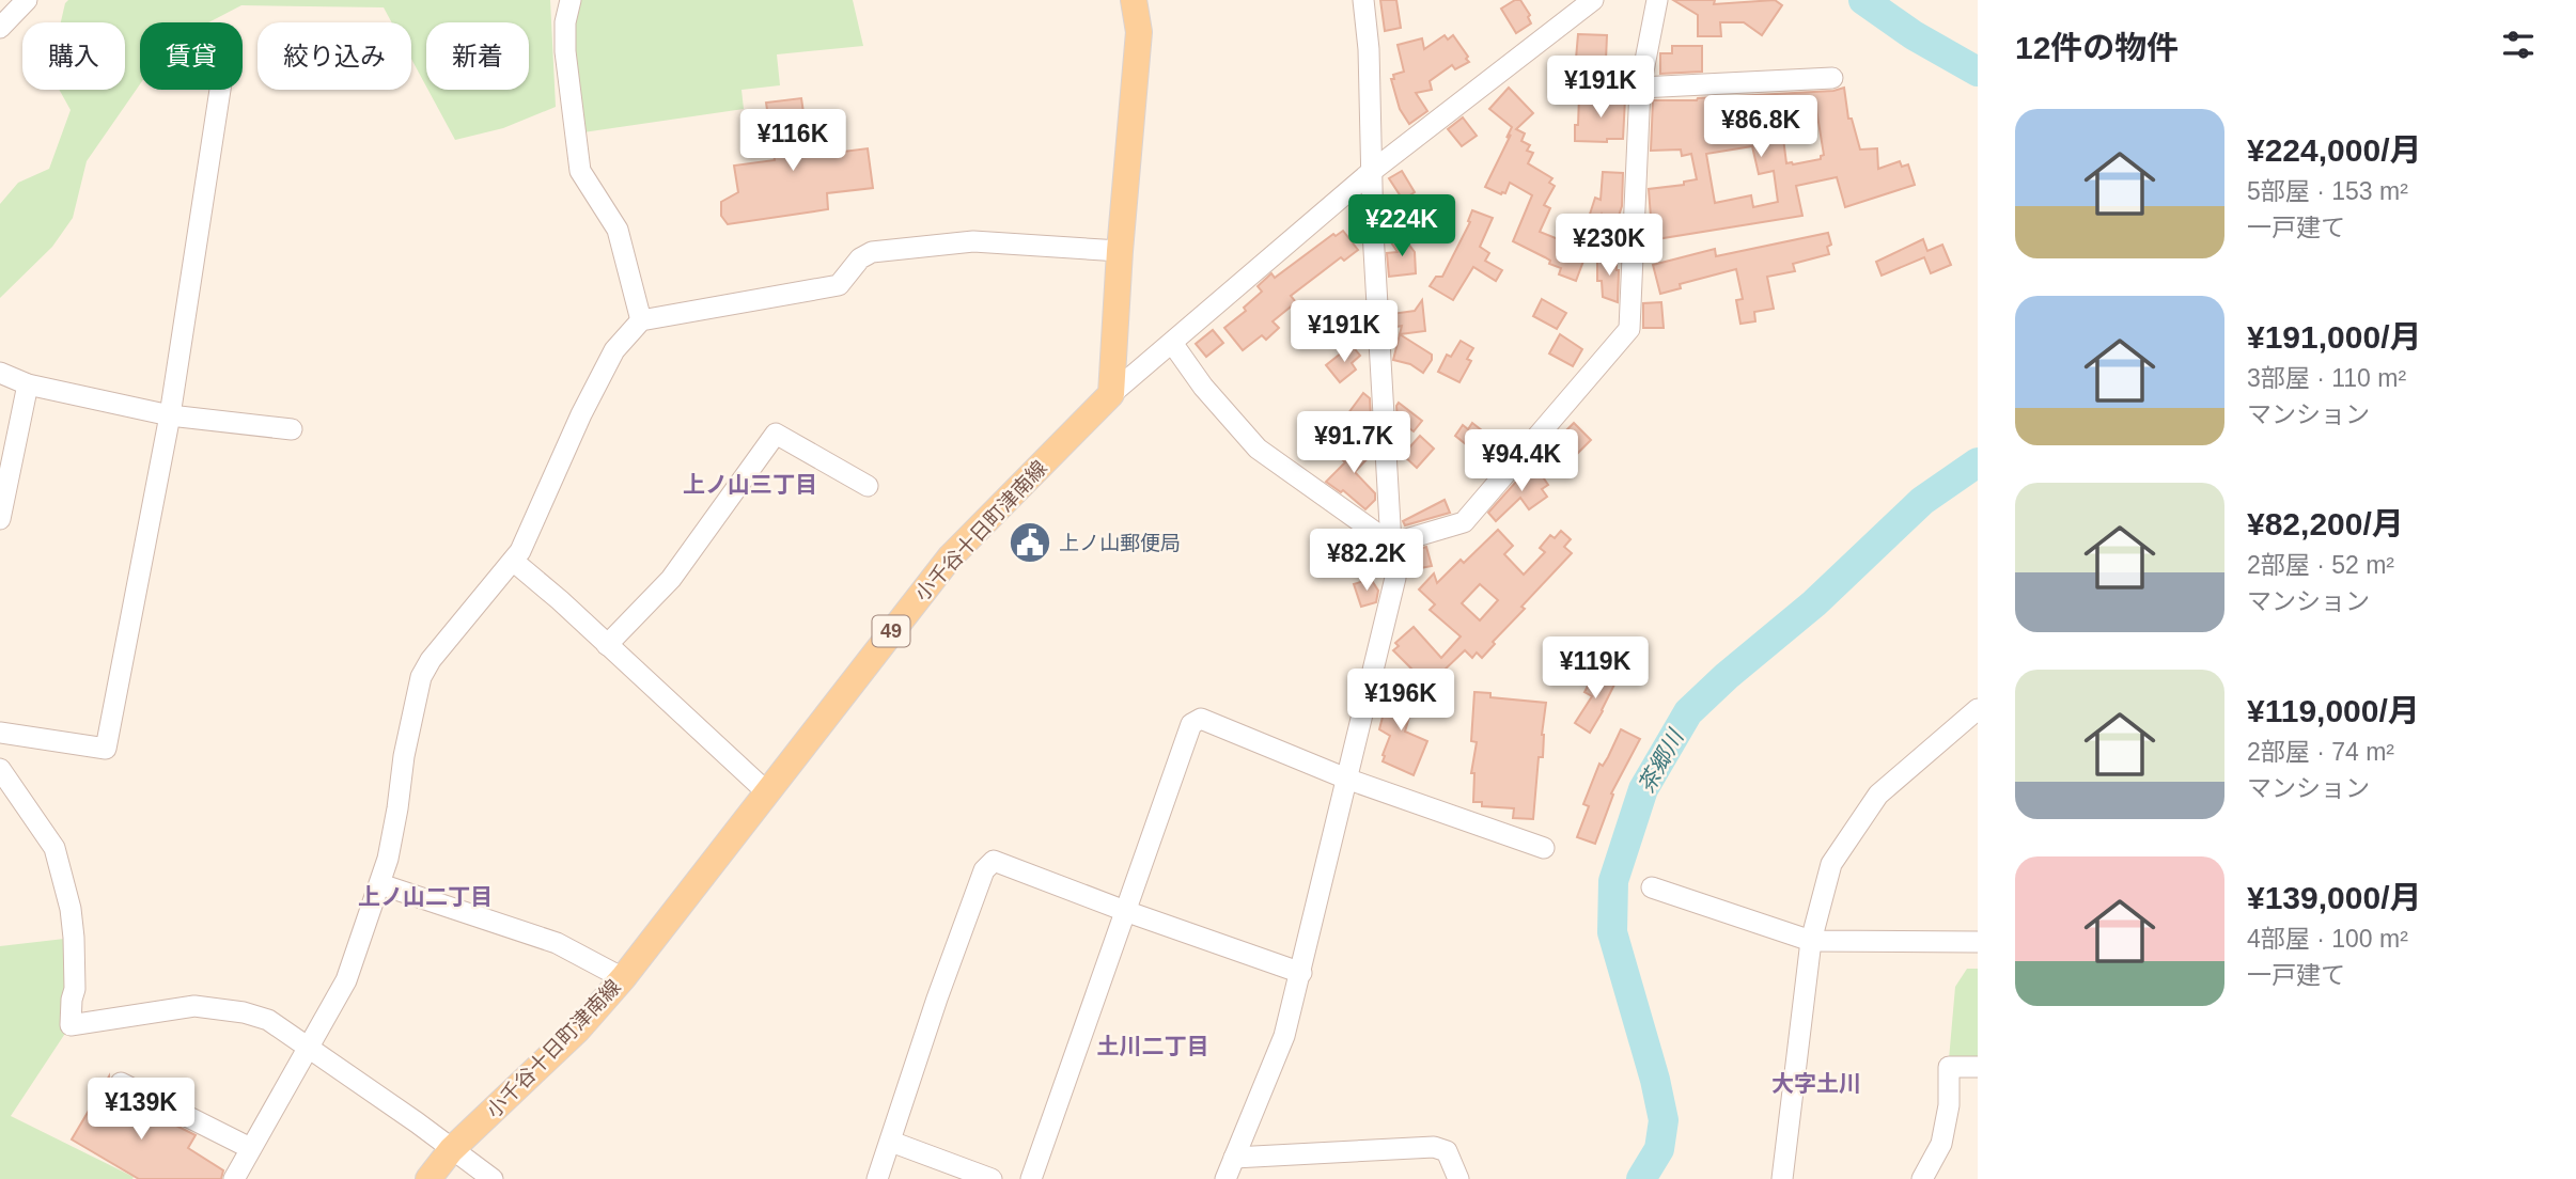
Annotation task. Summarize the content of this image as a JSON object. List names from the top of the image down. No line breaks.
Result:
{"streets":{"main road":["小千谷十日町津南線","49"]},"districts":["上ノ山三丁目","上ノ山二丁目","土川二丁目","大字土川"],"water":["茶郷川"],"places":{"public building":["上ノ山郵便局"]},"page":{"heading":"12件の物件","chip":["購入","賃貸","絞り込み","新着"],"price":["¥191K","¥86.8K","¥116K","¥224K","¥230K","¥191K","¥91.7K","¥94.4K","¥82.2K","¥119K","¥196K","¥139K"],"list":[{"name":"¥224,000/月","note":"5部屋 · 153 m² · 一戸建て"},{"name":"¥191,000/月","note":"3部屋 · 110 m² · マンション"},{"name":"¥82,200/月","note":"2部屋 · 52 m² · マンション"},{"name":"¥119,000/月","note":"2部屋 · 74 m² · マンション"},{"name":"¥139,000/月","note":"4部屋 · 100 m² · 一戸建て"}]}}
